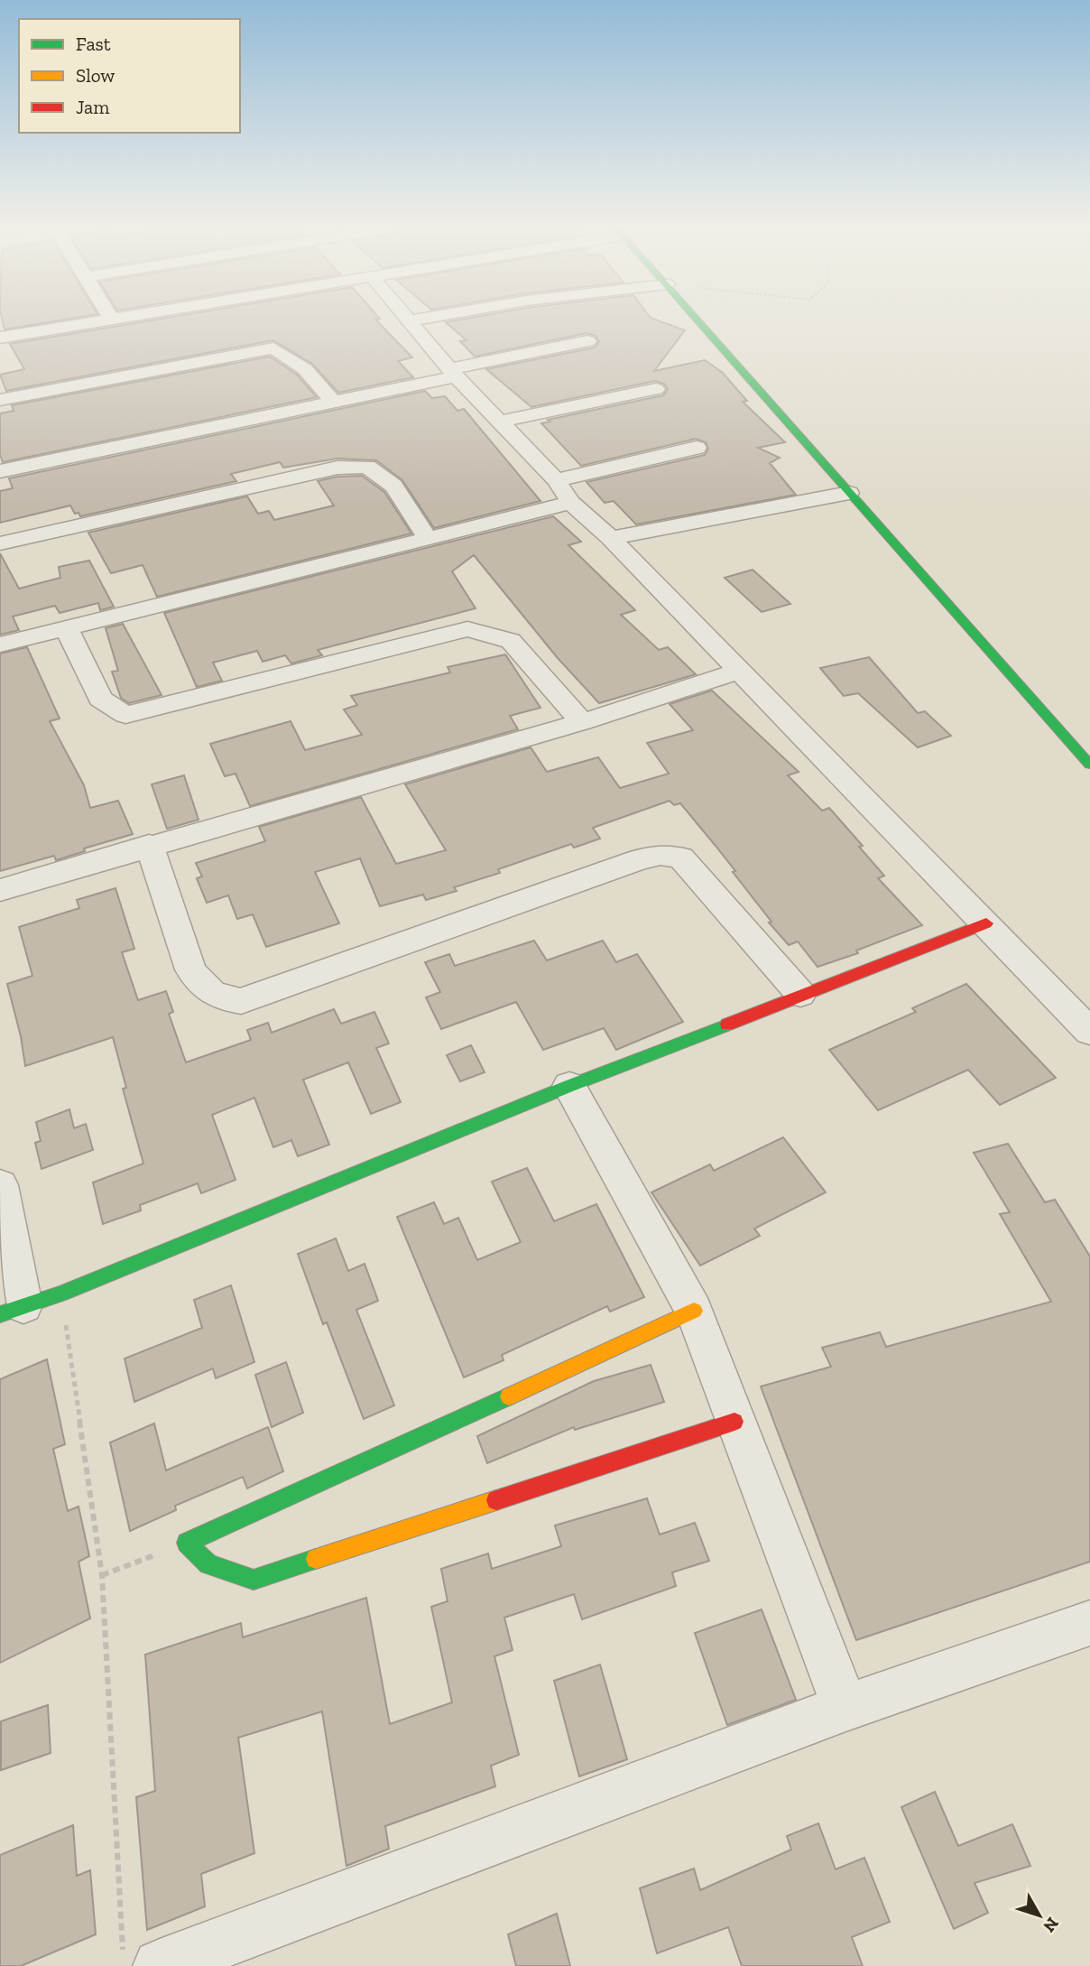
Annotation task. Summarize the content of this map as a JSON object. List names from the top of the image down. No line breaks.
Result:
{"legend":["Fast","Slow","Jam"],"north":"bottom right"}
